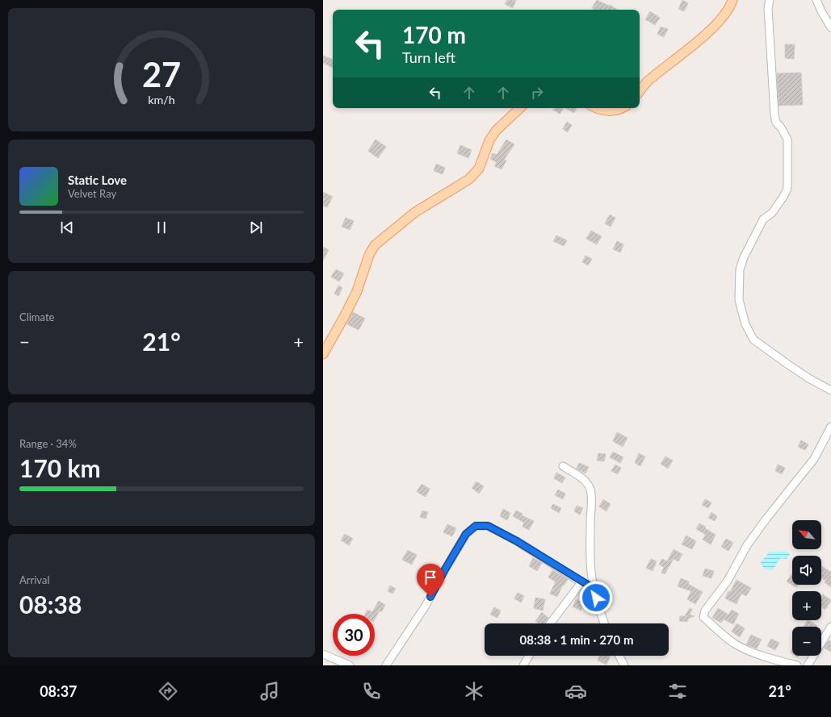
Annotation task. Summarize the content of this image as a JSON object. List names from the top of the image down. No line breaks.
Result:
{"north":"top left","page":{"turn":["170 m","Turn left"],"song":["Static Love","Velvet Ray"],"tile":["Climate",["Range · 34%","170 km"],["Arrival","08:38"]],"heat":["−","21°","+"],"map_buttons":["+","−"],"limit":"30","trip":"08:38 · 1 min · 270 m","tabs":["08:37","21°"],"gauge":["27","km/h"]}}
